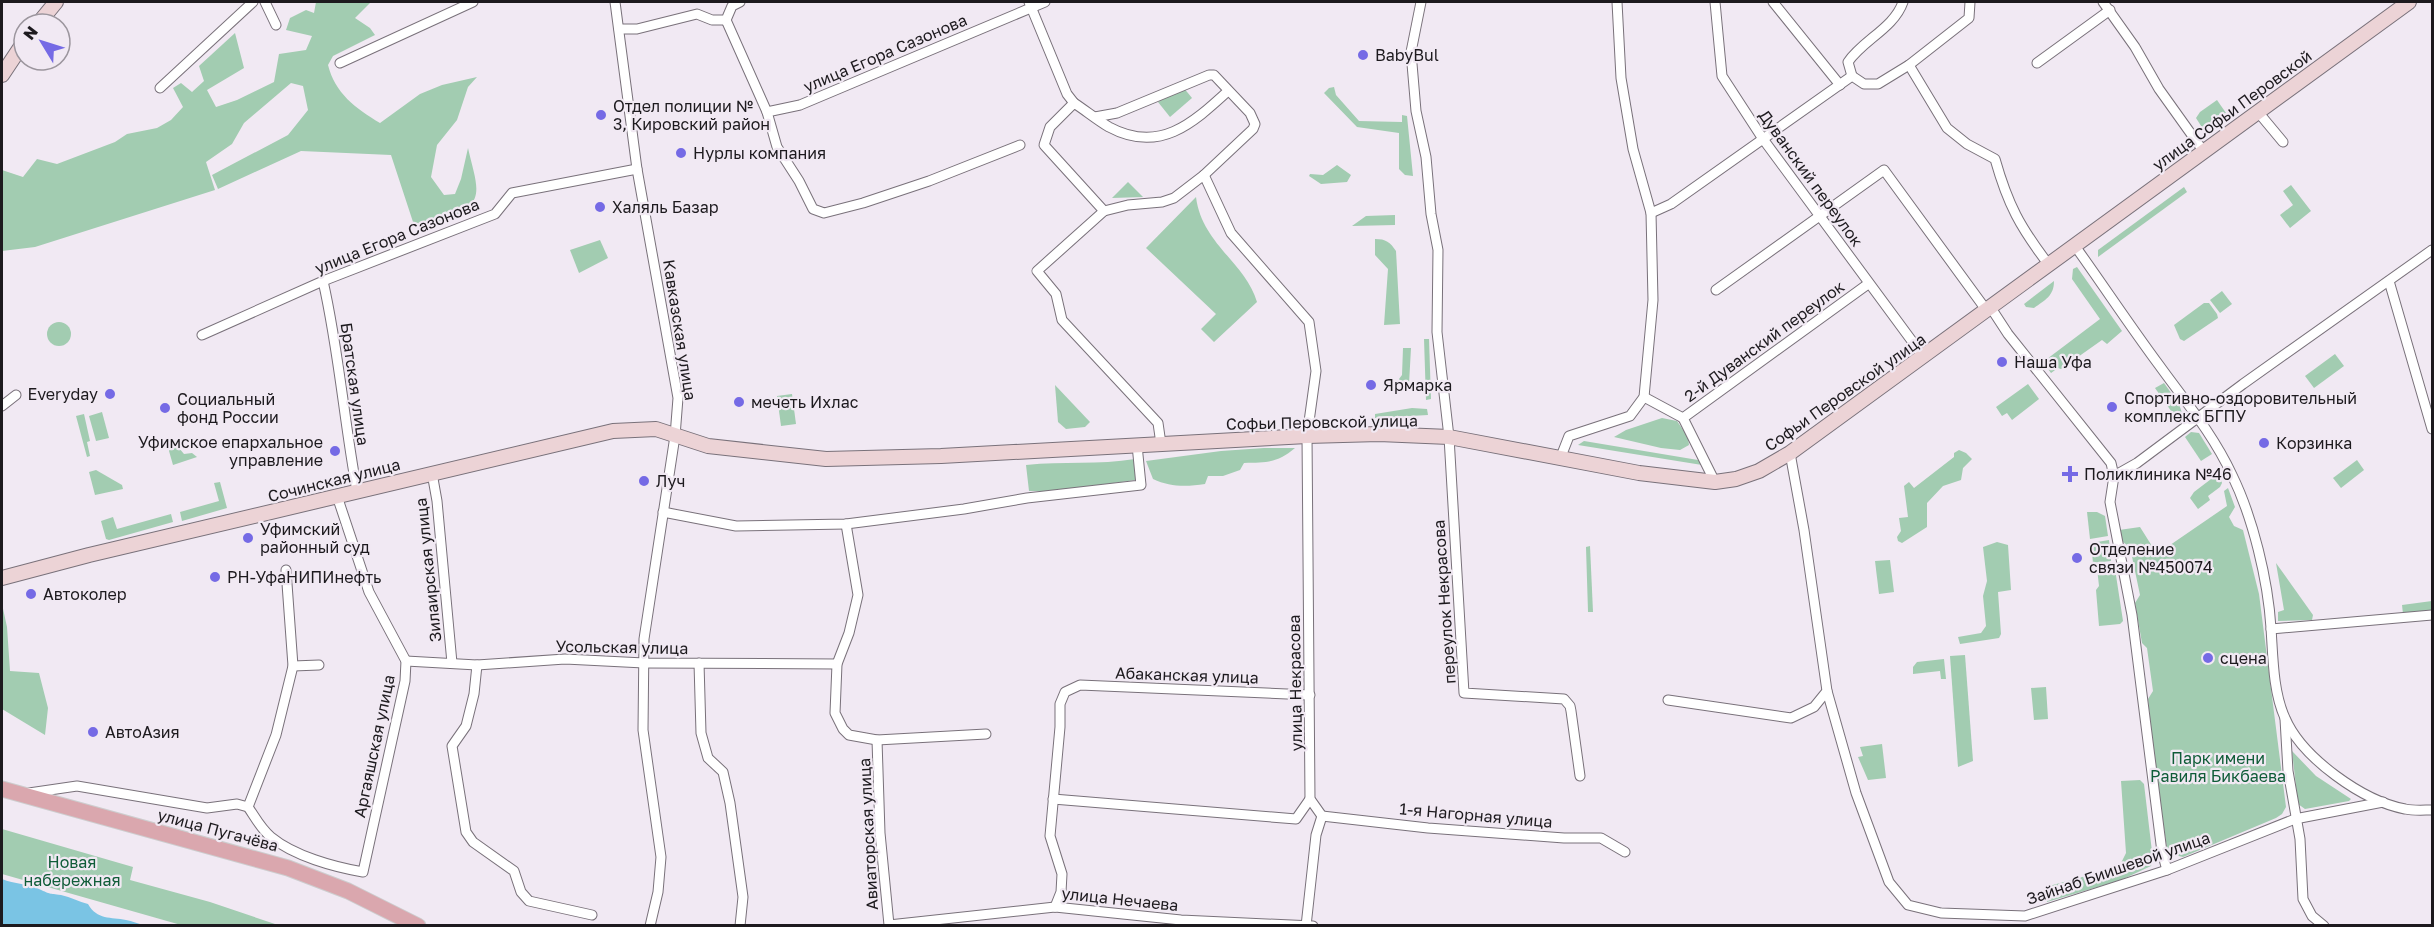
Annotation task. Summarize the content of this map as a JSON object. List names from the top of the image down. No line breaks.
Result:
{"streets":{"main road":["улица Софьи Перовской","Софьи Перовской улица","Сочинская улица","улица Пугачёва"],"street":["улица Егора Сазонова","Дуванский переулок","Кавказская улица","2-й Дуванский переулок","Братская улица","Зилаирская улица","переулок Некрасова","Усольская улица","Абаканская улица","улица Некрасова","Аргаяшская улица","1-я Нагорная улица","Авиаторская улица","Зайнаб Биишевой улица","улица Нечаева"]},"crossings":[["улица Егора Сазонова","Кавказская улица"],["улица Егора Сазонова","Братская улица"],["улица Софьи Перовской","Софьи Перовской улица"],["улица Софьи Перовской","Зайнаб Биишевой улица"],["Дуванский переулок","2-й Дуванский переулок"],["Дуванский переулок","Софьи Перовской улица"],["Кавказская улица","Софьи Перовской улица"],["Кавказская улица","Сочинская улица"],["Кавказская улица","Усольская улица"],["Братская улица","Сочинская улица"],["Софьи Перовской улица","Сочинская улица"],["Софьи Перовской улица","переулок Некрасова"],["Софьи Перовской улица","улица Некрасова"],["Софьи Перовской улица","Зайнаб Биишевой улица"],["Сочинская улица","Зилаирская улица"],["Сочинская улица","Аргаяшская улица"],["Зилаирская улица","Усольская улица"],["Усольская улица","Аргаяшская улица"],["Усольская улица","Авиаторская улица"],["Абаканская улица","улица Некрасова"],["Авиаторская улица","улица Нечаева"]],"parks":["Парк имени Равиля Бикбаева","Новая набережная"],"places":{"other":["BabyBul","Отдел полиции № 3, Кировский район","Нурлы компания","Халяль Базар","Наша Уфа","Ярмарка","Everyday","мечеть Ихлас","Спортивно-оздоровительный комплекс БГПУ","Социальный фонд России","Корзинка","Уфимское епархальное управление","Луч","Уфимский районный суд","Отделение связи №450074","РН-УфаНИПИнефть","Автоколер","сцена","АвтоАзия"],"health":["Поликлиника №46"]},"north":"top left"}
